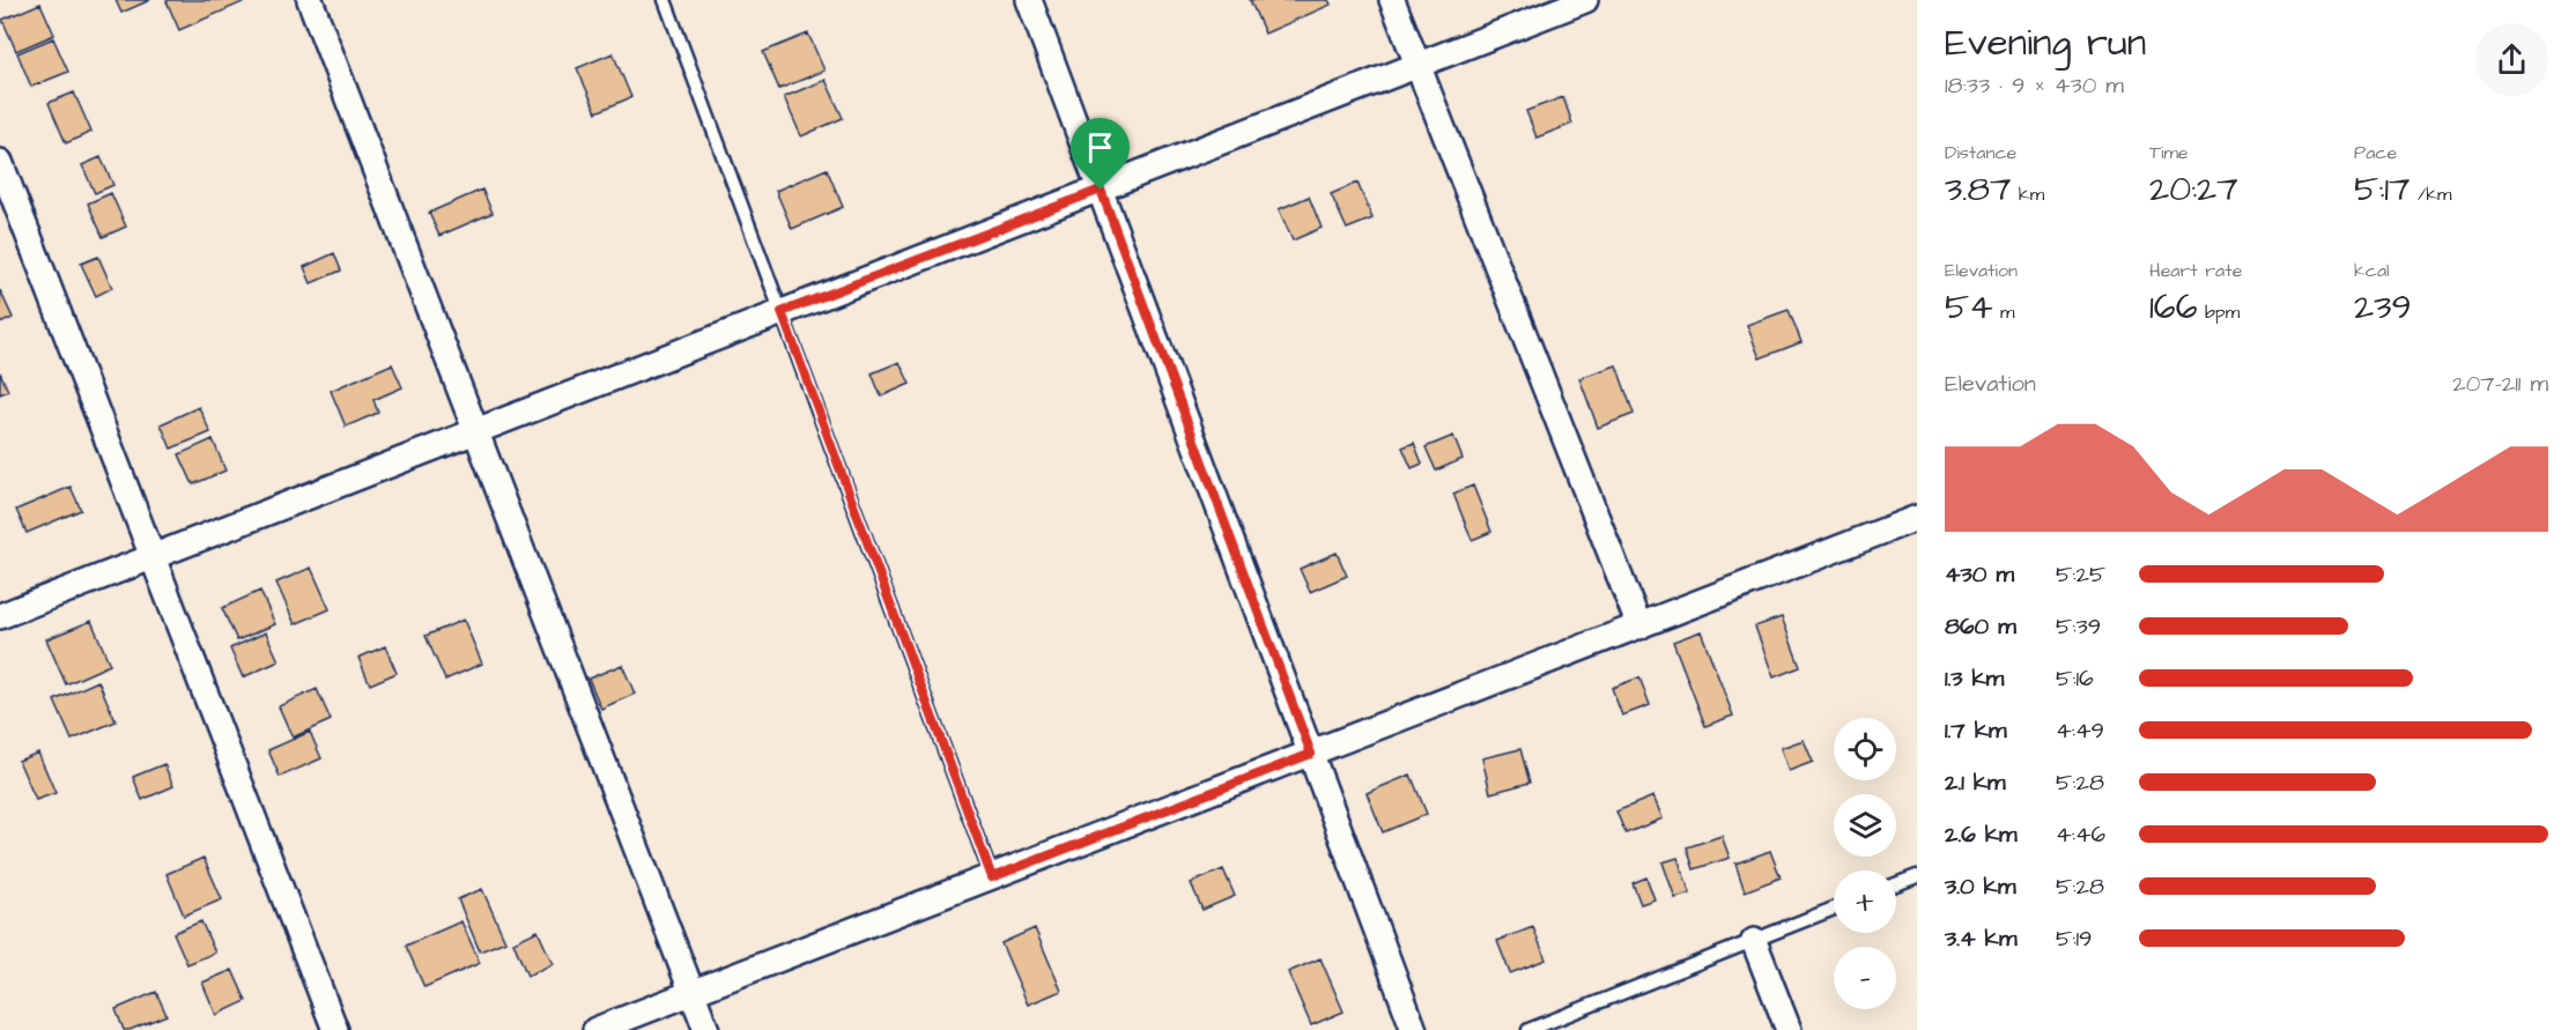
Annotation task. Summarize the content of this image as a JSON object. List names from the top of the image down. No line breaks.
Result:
{"page":{"heading":["Evening run","18:33 · 9 × 430 m"],"stats":[["Distance","3.87 km"],["Time","20:27"],["Pace","5:17 /km"],["Elevation","54 m"],["Heart rate","166 bpm"],["kcal","239"]],"chart":["Elevation","207–211 m"],"list":[{"name":"430 m","note":"5:25"},{"name":"860 m","note":"5:39"},{"name":"1.3 km","note":"5:16"},{"name":"1.7 km","note":"4:49"},{"name":"2.1 km","note":"5:28"},{"name":"2.6 km","note":"4:46"},{"name":"3.0 km","note":"5:28"},{"name":"3.4 km","note":"5:19"}],"map_buttons":["+","−"]}}
